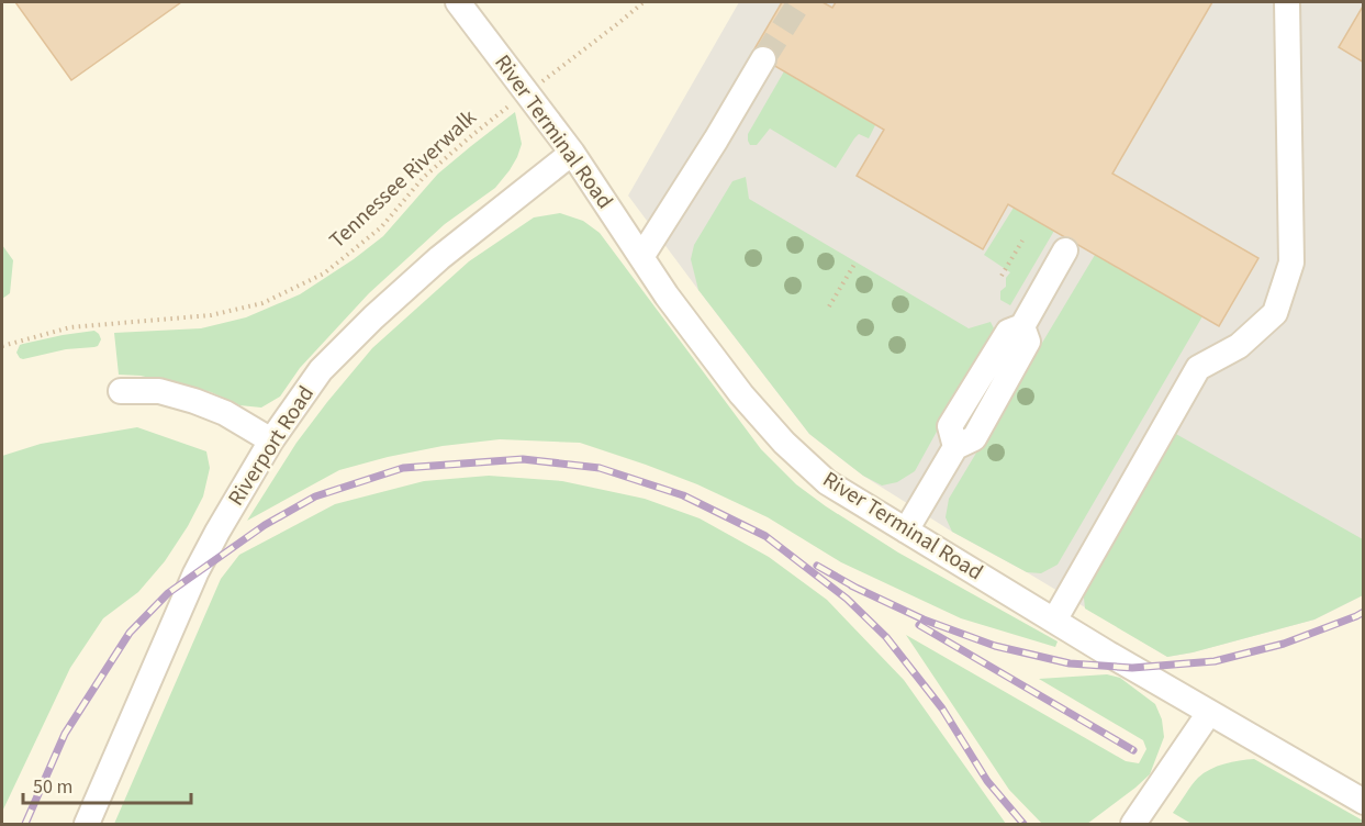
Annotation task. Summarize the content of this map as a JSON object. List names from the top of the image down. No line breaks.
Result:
{"streets":{"street":["River Terminal Road","Riverport Road"],"path":["Tennessee Riverwalk"]},"crossings":[["River Terminal Road","Tennessee Riverwalk"],["River Terminal Road","Riverport Road"]],"scale_bar":"50 m"}
